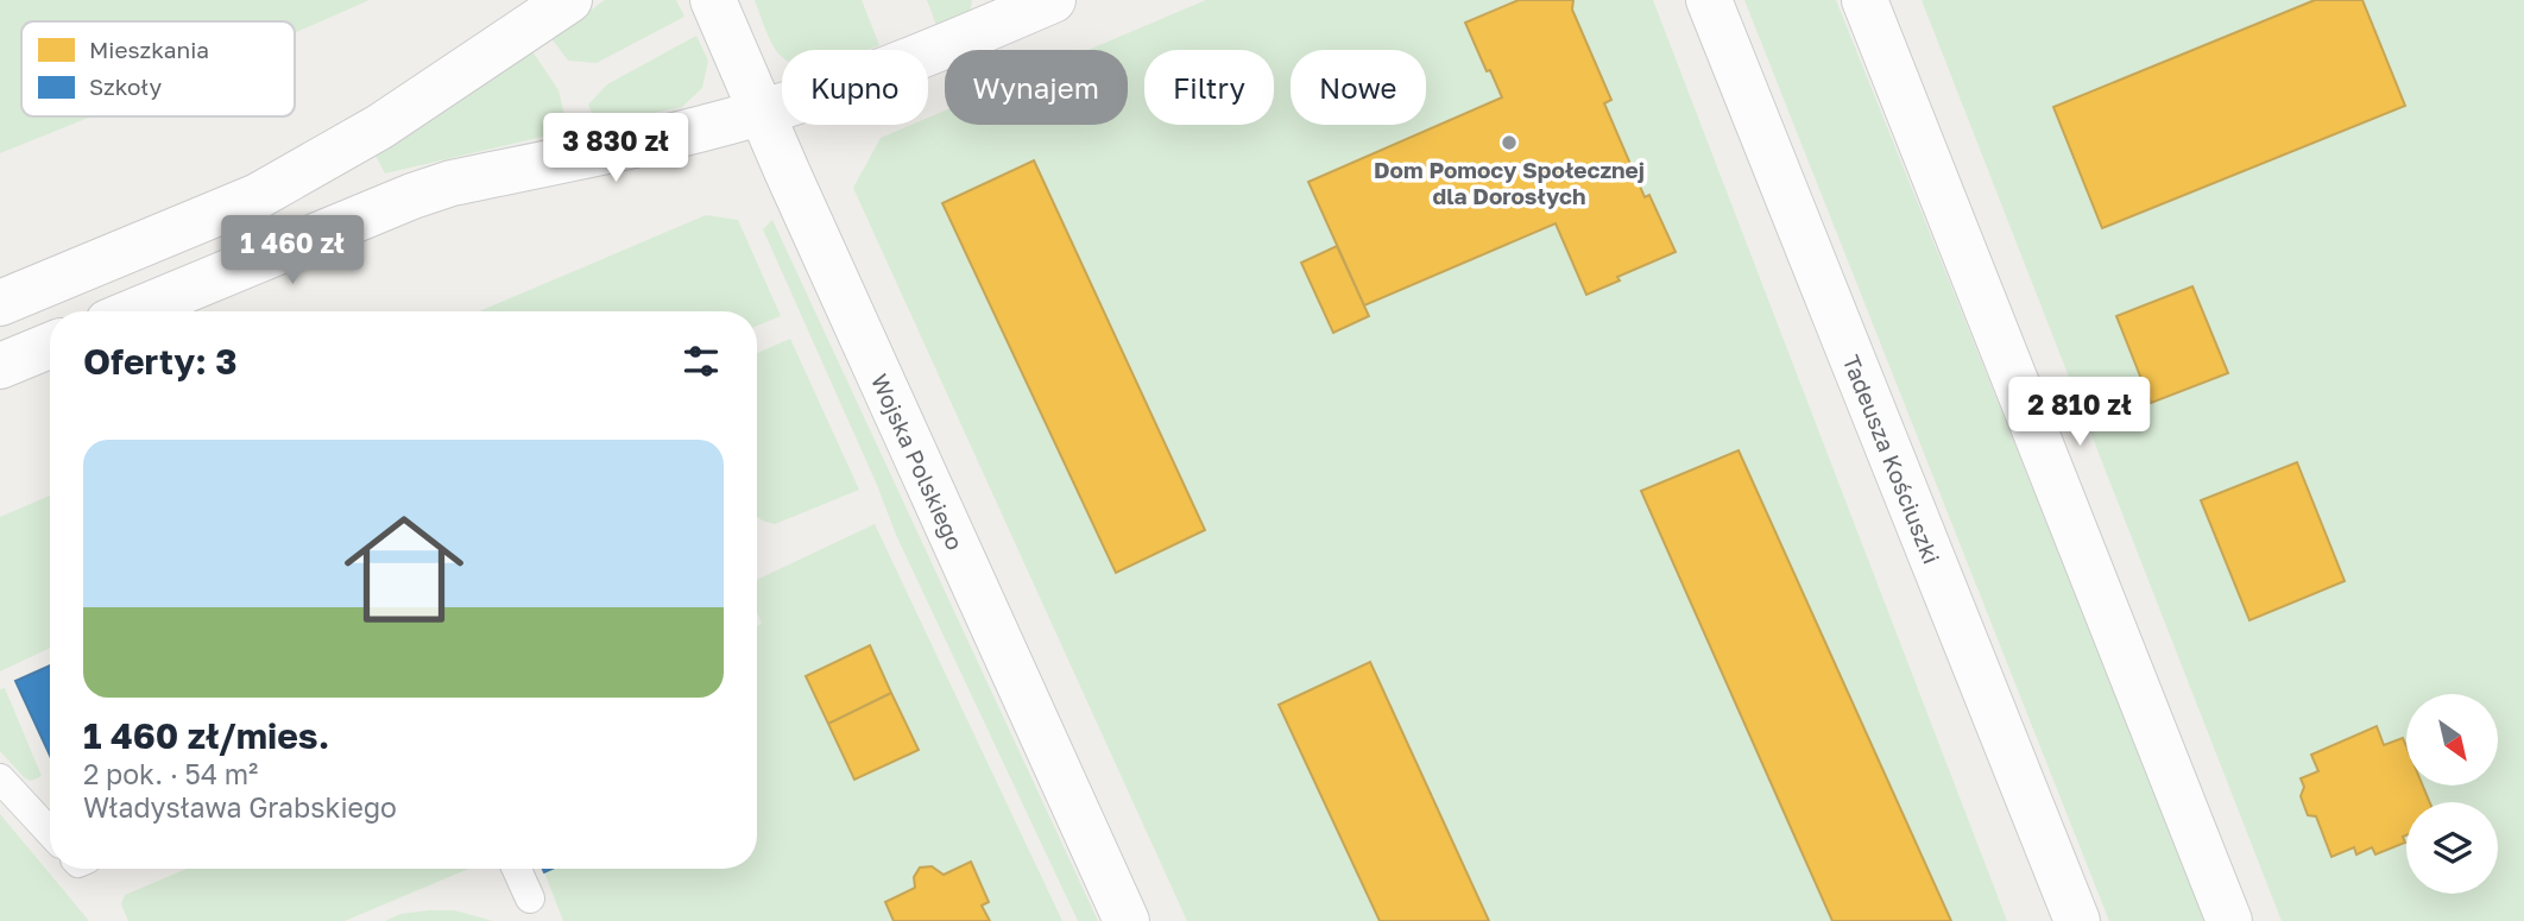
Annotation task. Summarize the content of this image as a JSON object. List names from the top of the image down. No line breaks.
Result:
{"streets":{"street":["Tadeusza Kościuszki","Wojska Polskiego"]},"places":["Dom Pomocy Społecznej dla Dorosłych"],"legend":["Mieszkania","Szkoły"],"north":"bottom right","page":{"chip":["Kupno","Wynajem","Filtry","Nowe"],"price":["3 830 zł","1 460 zł","2 810 zł"],"heading":"Oferty: 3","list":[{"name":"1 460 zł/mies.","note":"2 pok. · 54 m² · Władysława Grabskiego"}]}}
